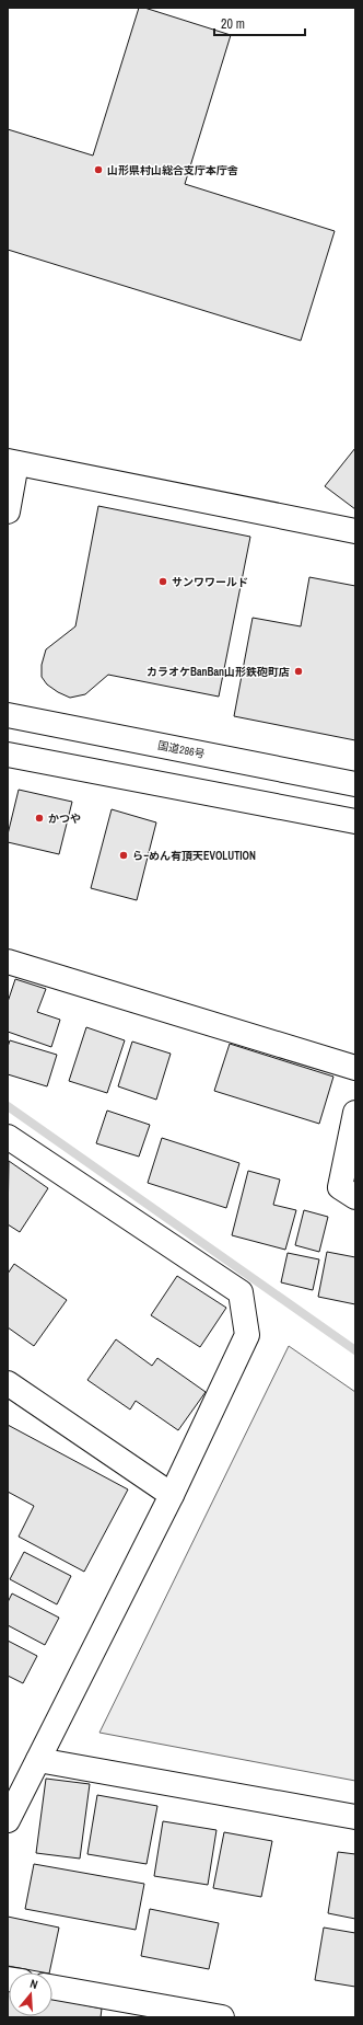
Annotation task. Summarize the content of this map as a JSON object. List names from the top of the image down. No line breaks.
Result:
{"streets":{"main road":["国道286号"]},"places":["山形県村山総合支庁本庁舎","サンワワールド","カラオケBanBan山形鉄砲町店","かつや","らｰめん有頂天EVOLUTION"],"scale_bar":"20 m","north":"top"}
